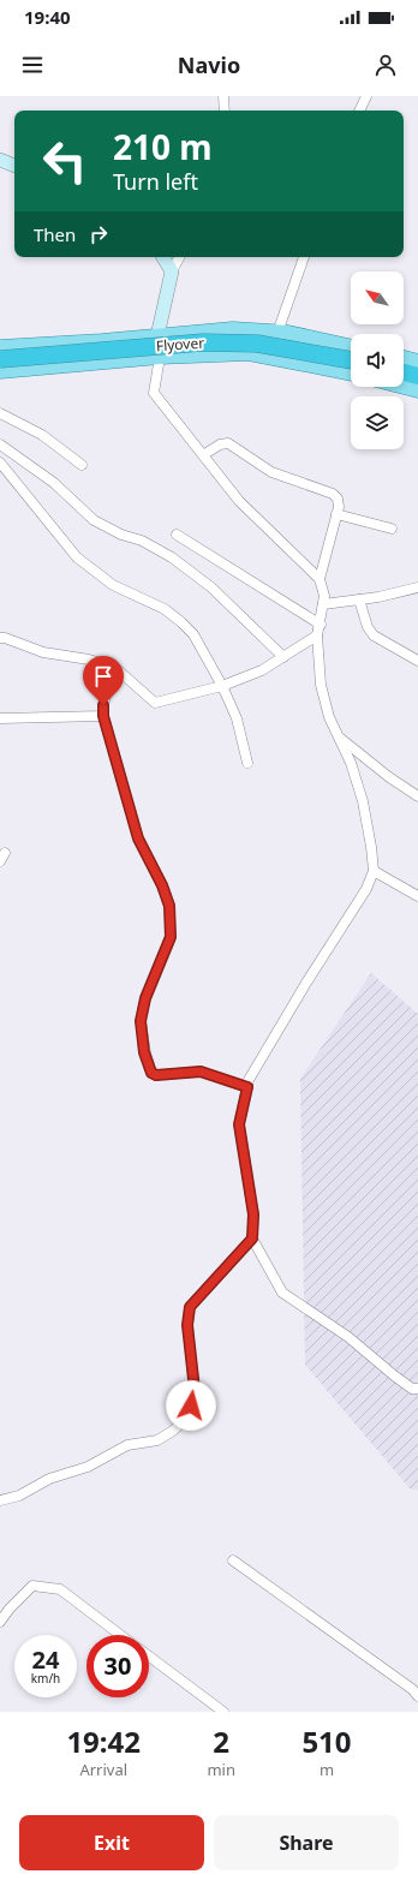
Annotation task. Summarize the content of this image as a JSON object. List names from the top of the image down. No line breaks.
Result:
{"streets":{"highway":["Flyover"]},"north":"top left","page":{"status":"19:40","header":"Navio","turn":["210 m","Turn left"],"then":"Then","speed":"24 km/h","limit":"30","eta":["19:42","Arrival","2","min","510","m"],"buttons":["Exit","Share"]}}
